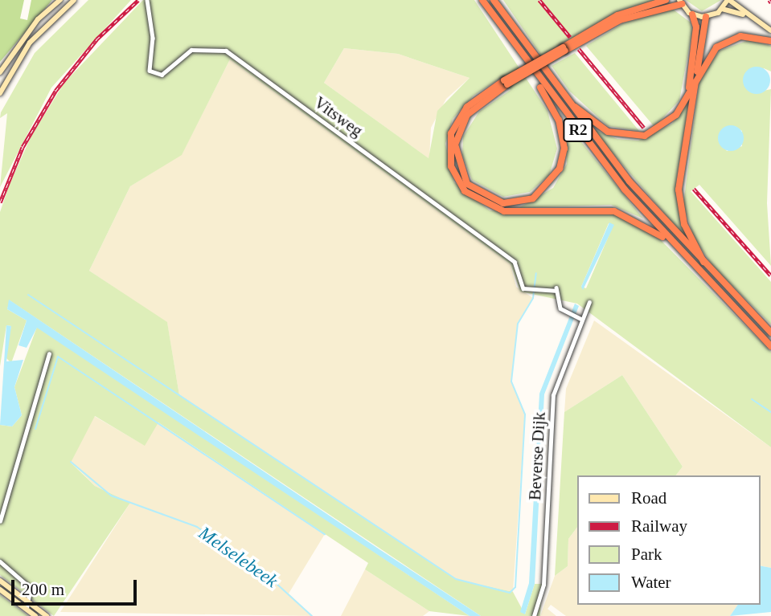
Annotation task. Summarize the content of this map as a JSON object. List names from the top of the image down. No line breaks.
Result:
{"streets":{"highway":["R2"],"street":["Vitsweg","Beverse Dijk"]},"crossings":[["Vitsweg","Beverse Dijk"]],"water":["Melselebeek"],"legend":["Road","Railway","Park","Water"],"scale_bar":"200 m"}
